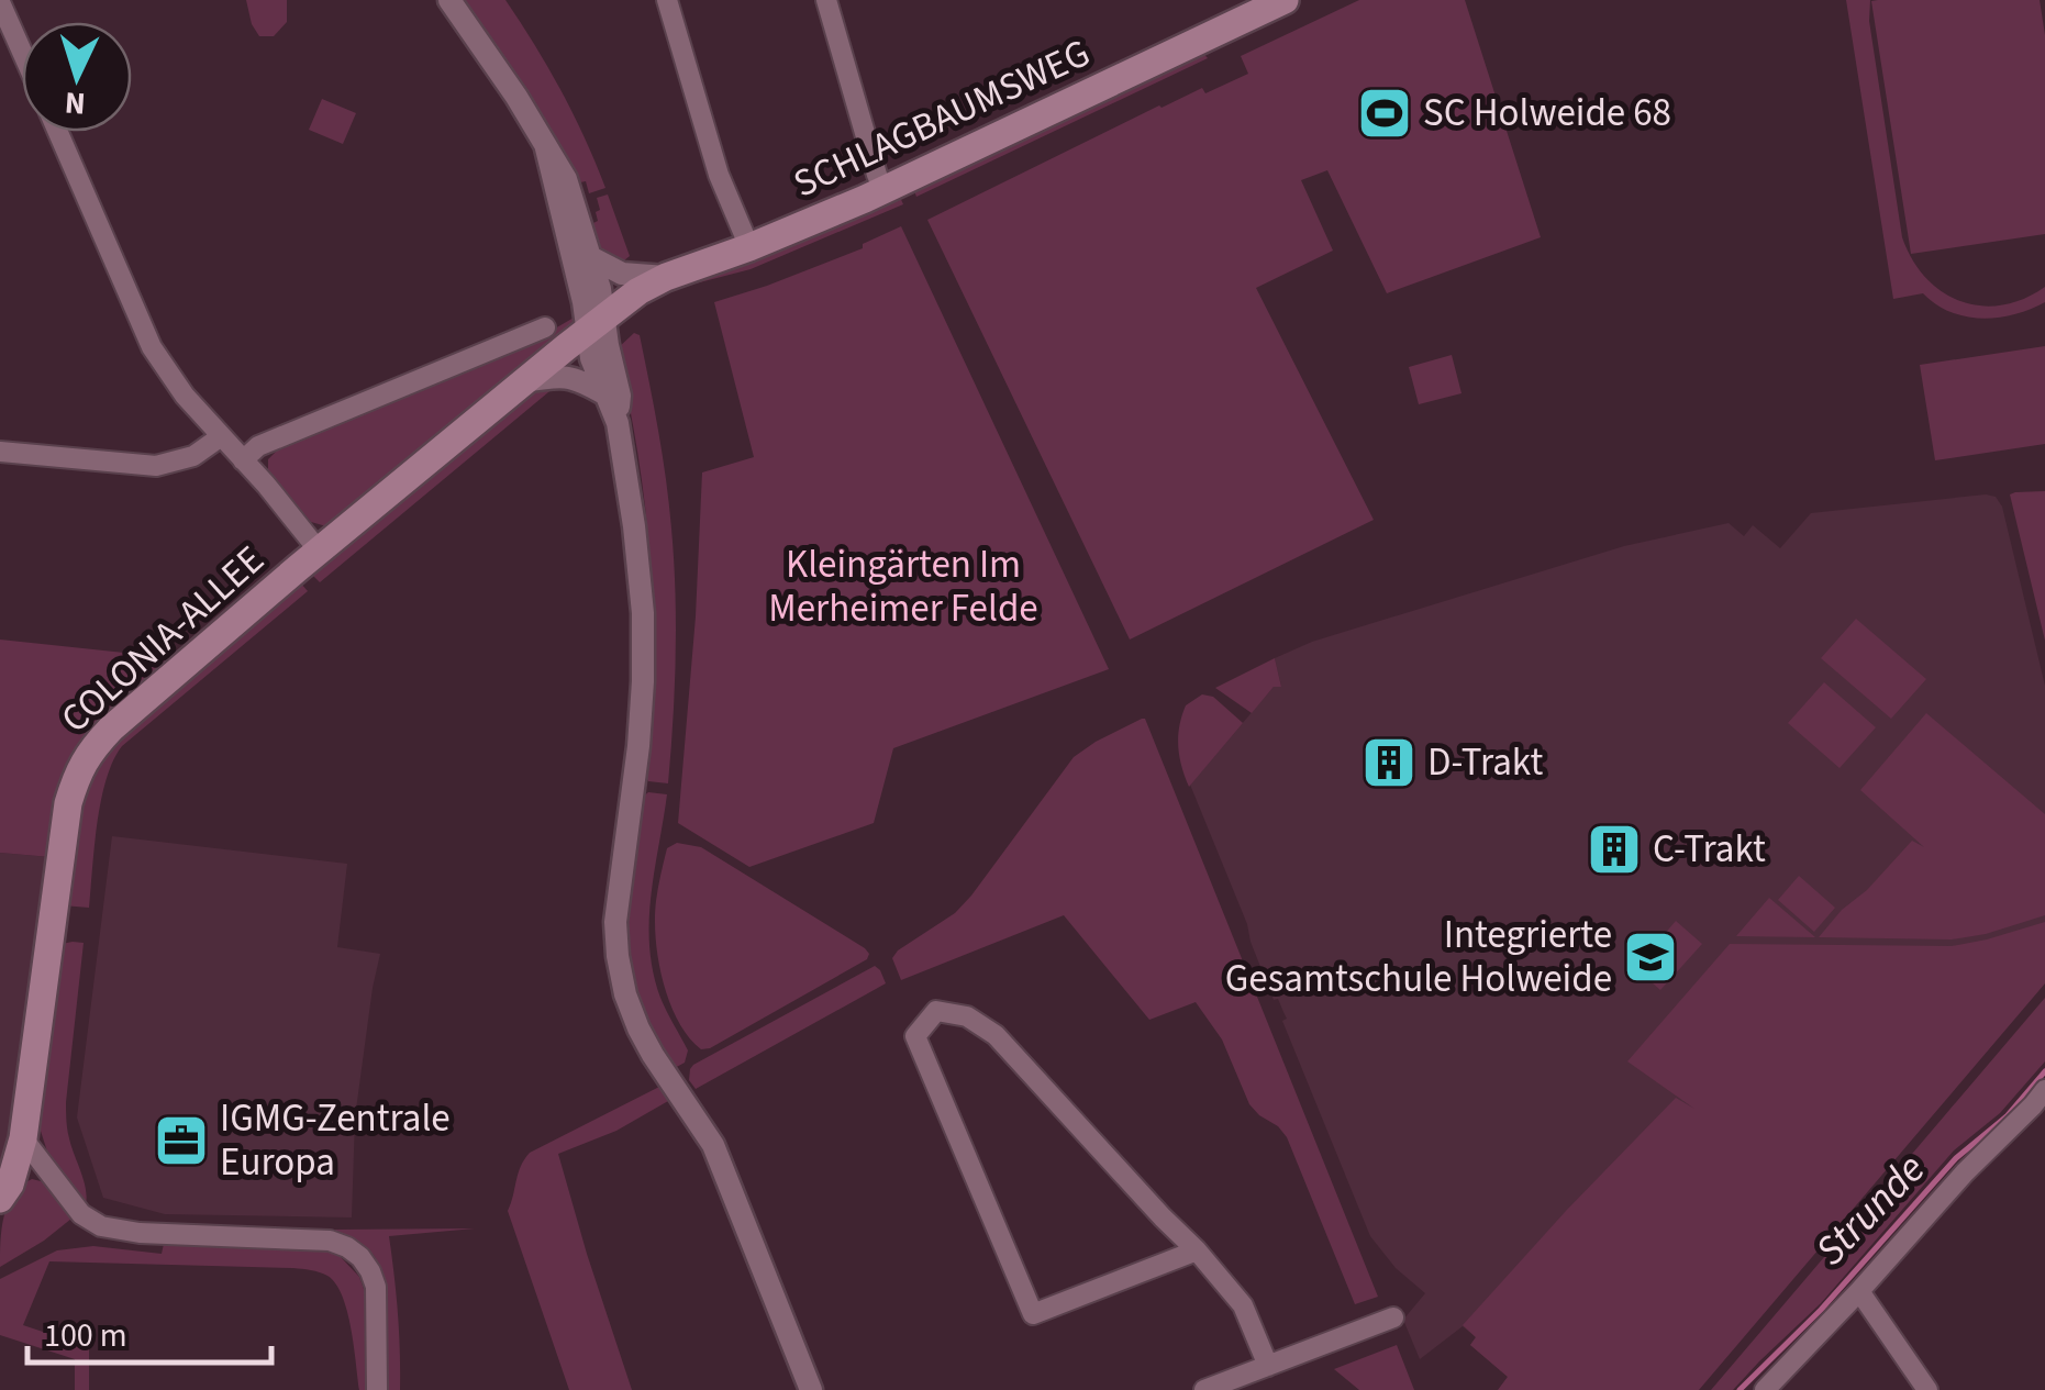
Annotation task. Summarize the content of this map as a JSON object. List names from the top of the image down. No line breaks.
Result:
{"streets":{"main road":["SCHLAGBAUMSWEG","COLONIA-ALLEE"]},"crossings":[["SCHLAGBAUMSWEG","COLONIA-ALLEE"]],"water":["Strunde"],"parks":["Kleingärten Im Merheimer Felde"],"places":{"sports":["SC Holweide 68"],"building":["D-Trakt","C-Trakt"],"school or university":["Integrierte Gesamtschule Holweide"],"office":["IGMG-Zentrale Europa"]},"scale_bar":"100 m","north":"bottom"}
